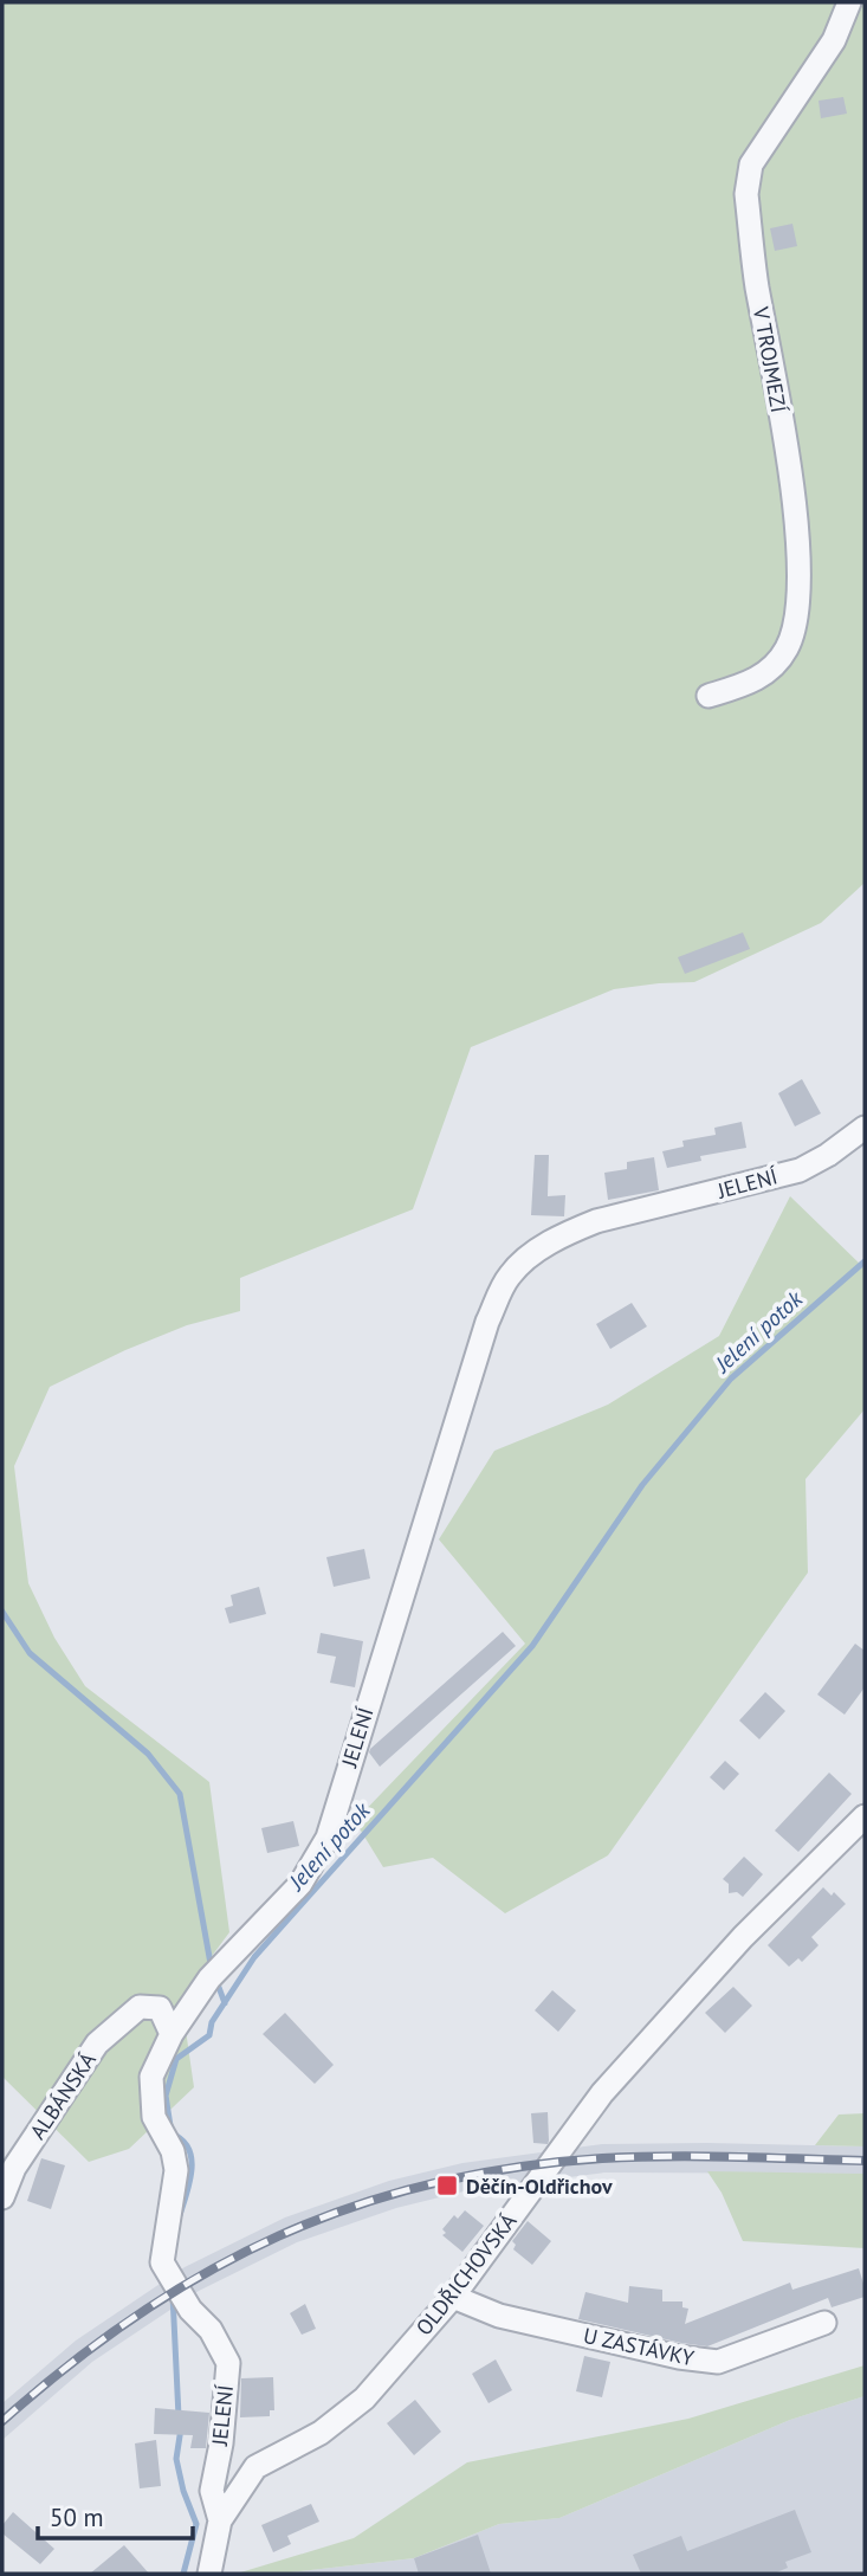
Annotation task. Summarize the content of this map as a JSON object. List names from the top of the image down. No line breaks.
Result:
{"streets":{"street":["V TROJMEZÍ","JELENÍ","ALBÁNSKÁ","OLDŘICHOVSKÁ","U ZASTÁVKY"]},"crossings":[["JELENÍ","ALBÁNSKÁ"],["JELENÍ","OLDŘICHOVSKÁ"],["OLDŘICHOVSKÁ","U ZASTÁVKY"]],"water":["Jelení potok"],"places":{"transit":["Děčín-Oldřichov"]},"scale_bar":"50 m"}
